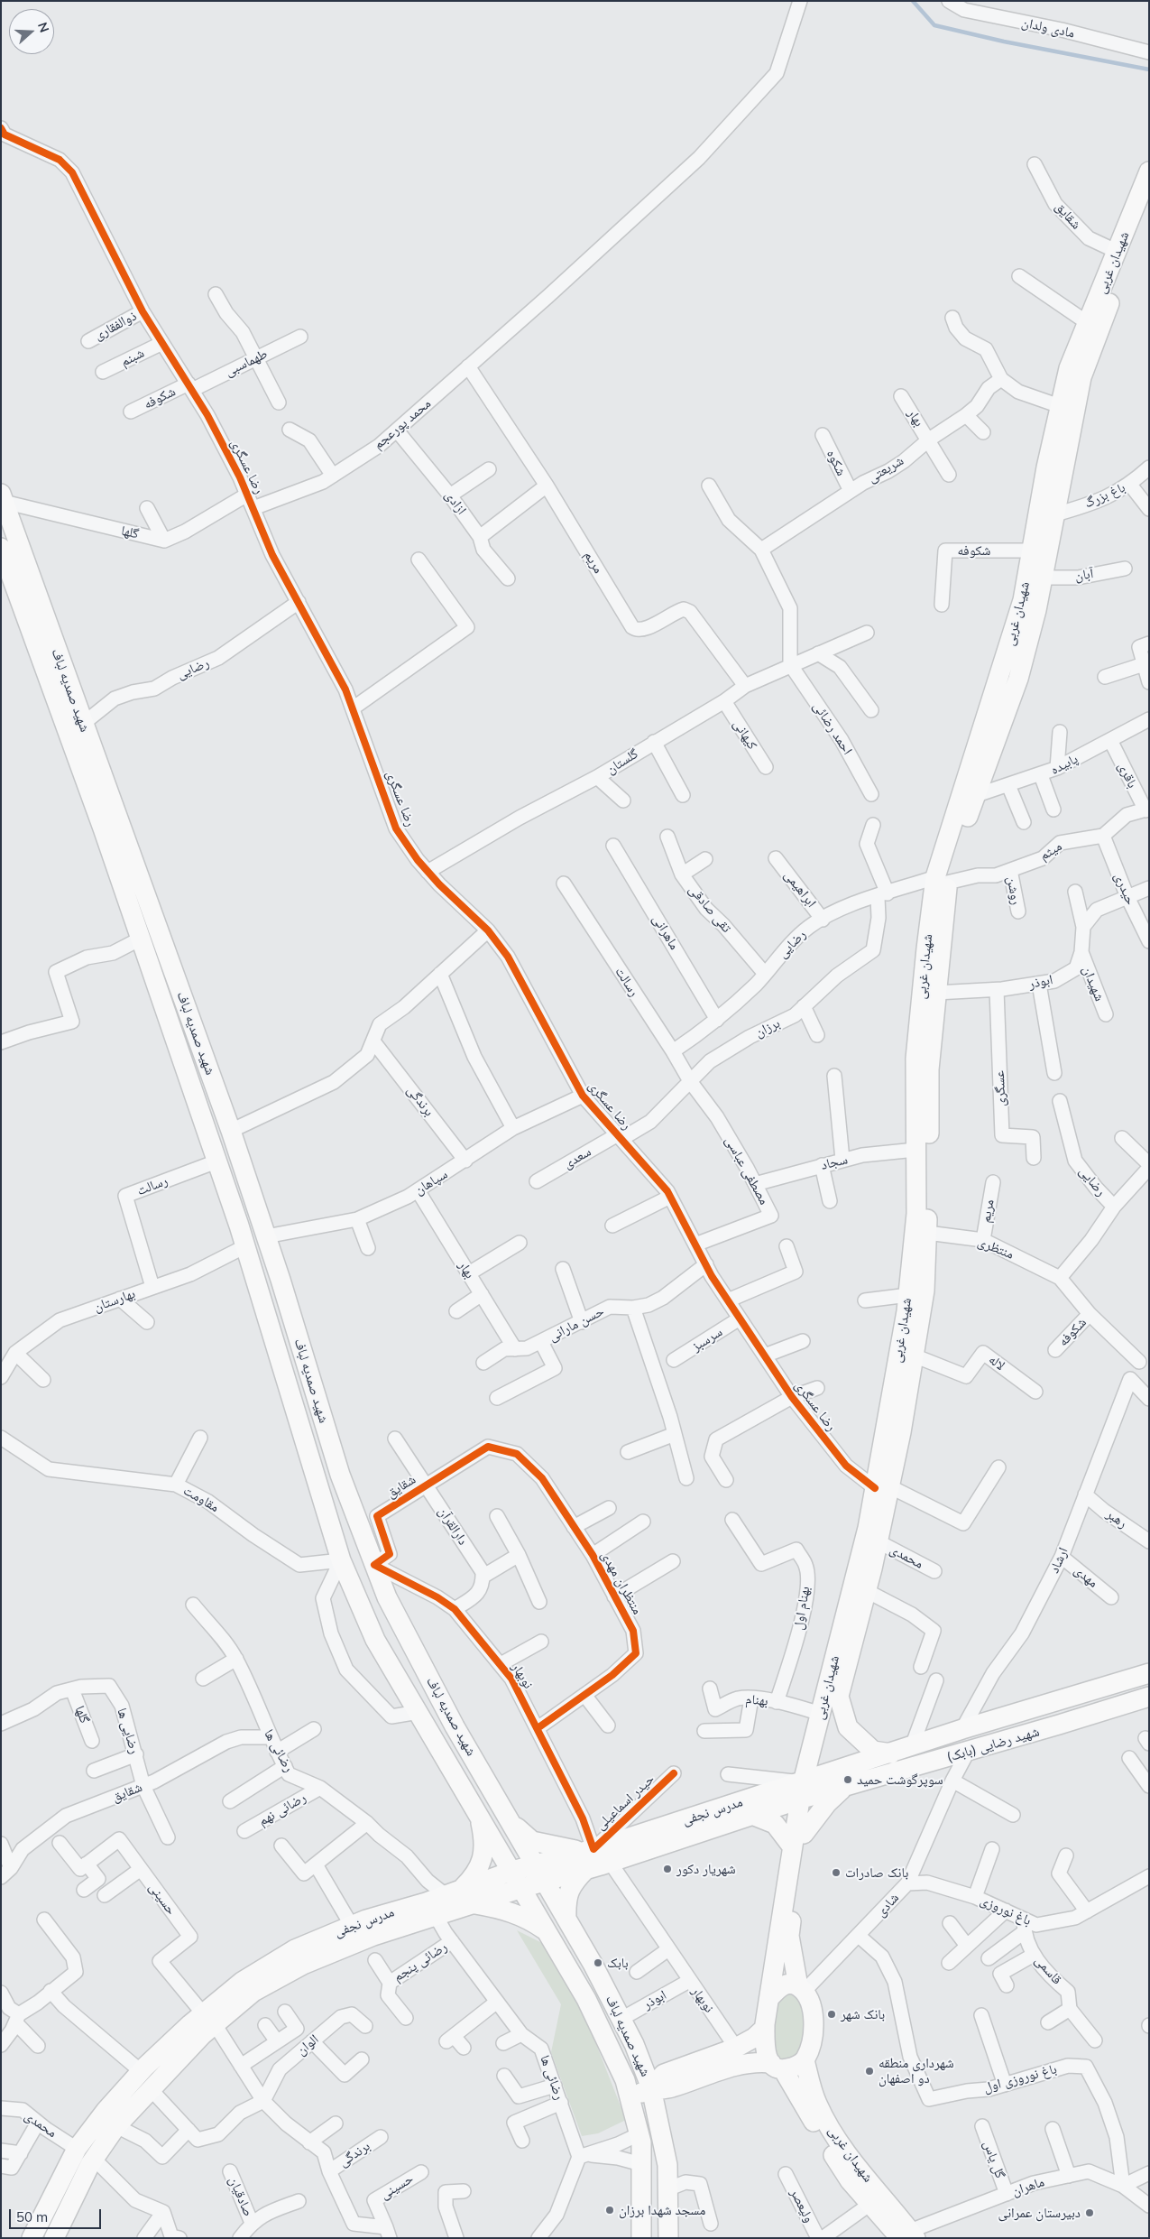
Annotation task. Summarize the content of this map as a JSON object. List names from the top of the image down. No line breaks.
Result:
{"streets":{"main road":["شهیدان غربی","شهید صمدیه لباف","شهید رضایی (بابک)","مدرس نجفی"],"street":["مادی ولدان","شقایق","ذوالفقاری","شبنم","طهماسبی","شکوفه","بهار","محمد پورعجم","شکوه","رضا عسگری","شریعتی","باغ بزرگ","ازادی","گلها","مریم","آبان","رضایی","احمد رضائی","کیهانی","گلستان","پابیده","باقری","میثم","ابراهیمی","حیدری","روشن","تقی صادقی","ماهرانی","رسالت","ابوذر","شهیدان","برزان","عسگری","برندگی","سعدی","سجاد","مصطفی عباسی","سپاهان","منتظری","بهارستان","حسن مارانی","سرسبز","لاله","مقاومت","رهبر","دارالقرآن","محمدی","ارشاد","مهدی","منتظران مهدی","بهنام اول","نوبهار","بهنام","رضایی ها","رضائی ها","حیدر اسماعیلی","رضائی نهم","حسینی","شادی","باغ نوروزی","رضائی پنجم","قاسمی","الوان","باغ نوروزی اول","گل یاس","ماهران","صادقیان","ولیعصر"]},"crossings":[["شقایق","شهیدان غربی"],["شقایق","شهید صمدیه لباف"],["شقایق","دارالقرآن"],["شقایق","منتظران مهدی"],["شقایق","نوبهار"],["شقایق","رضایی ها"],["شقایق","رضائی ها"],["شهیدان غربی","شکوفه"],["شهیدان غربی","رضا عسگری"],["شهیدان غربی","باغ بزرگ"],["شهیدان غربی","آبان"],["شهیدان غربی","رضایی"],["شهیدان غربی","پابیده"],["شهیدان غربی","میثم"],["شهیدان غربی","ابوذر"],["شهیدان غربی","سجاد"],["شهیدان غربی","منتظری"],["شهیدان غربی","لاله"],["شهیدان غربی","محمدی"],["شهیدان غربی","بهنام"],["شهیدان غربی","شهید رضایی (بابک)"],["شهیدان غربی","مدرس نجفی"],["شهیدان غربی","شادی"],["شهیدان غربی","ماهران"],["شهیدان غربی","ولیعصر"],["ذوالفقاری","رضا عسگری"],["شبنم","رضا عسگری"],["طهماسبی","شکوفه"],["طهماسبی","رضا عسگری"],["شکوفه","رضا عسگری"],["شکوفه","منتظری"],["بهار","شریعتی"],["بهار","سپاهان"],["بهار","حسن مارانی"],["محمد پورعجم","رضا عسگری"],["محمد پورعجم","ازادی"],["محمد پورعجم","مریم"],["شکوه","شریعتی"],["رضا عسگری","رضایی"],["رضا عسگری","گلستان"],["رضا عسگری","برزان"],["رضا عسگری","سعدی"],["رضا عسگری","مصطفی عباسی"],["رضا عسگری","سپاهان"],["رضا عسگری","حسن مارانی"],["رضا عسگری","سرسبز"],["گلها","شهید صمدیه لباف"],["گلها","رضایی ها"],["مریم","گلستان"],["مریم","منتظری"],["رضایی","شهید صمدیه لباف"],["رضایی","میثم"],["رضایی","ابراهیمی"],["رضایی","تقی صادقی"],["رضایی","ماهرانی"],["رضایی","رسالت"],["رضایی","برزان"],["شهید صمدیه لباف","رسالت"],["شهید صمدیه لباف","ابوذر"],["شهید صمدیه لباف","سپاهان"],["شهید صمدیه لباف","بهارستان"],["شهید صمدیه لباف","مقاومت"],["شهید صمدیه لباف","نوبهار"],["شهید صمدیه لباف","مدرس نجفی"],["احمد رضائی","گلستان"],["کیهانی","گلستان"],["پابیده","باقری"],["میثم","حیدری"],["میثم","روشن"],["رسالت","برزان"],["رسالت","مصطفی عباسی"],["رسالت","بهارستان"],["ابوذر","شهیدان"],["ابوذر","عسگری"],["ابوذر","نوبهار"],["برزان","سعدی"],["برزان","مصطفی عباسی"],["برندگی","سپاهان"],["برندگی","حسینی"],["سجاد","مصطفی عباسی"],["رهبر","ارشاد"],["محمدی","مدرس نجفی"],["ارشاد","مهدی"],["ارشاد","شهید رضایی (بابک)"],["منتظران مهدی","نوبهار"],["بهنام اول","بهنام"],["نوبهار","حیدر اسماعیلی"],["نوبهار","مدرس نجفی"],["شهید رضایی (بابک)","مدرس نجفی"],["شهید رضایی (بابک)","شادی"],["رضائی ها","رضائی نهم"],["رضائی ها","مدرس نجفی"],["رضائی ها","رضائی پنجم"],["حیدر اسماعیلی","مدرس نجفی"],["مدرس نجفی","حسینی"],["حسینی","الوان"],["شادی","باغ نوروزی"],["شادی","باغ نوروزی اول"],["باغ نوروزی","قاسمی"],["باغ نوروزی اول","ماهران"],["گل یاس","ماهران"]],"places":["سوپرگوشت حمید","شهریار دکور","بانک صادرات","بابک","بانک شهر","شهرداری منطقه دو اصفهان","مسجد شهدا برزان","دبیرستان عمرانی"],"scale_bar":"50 m","north":"right"}
